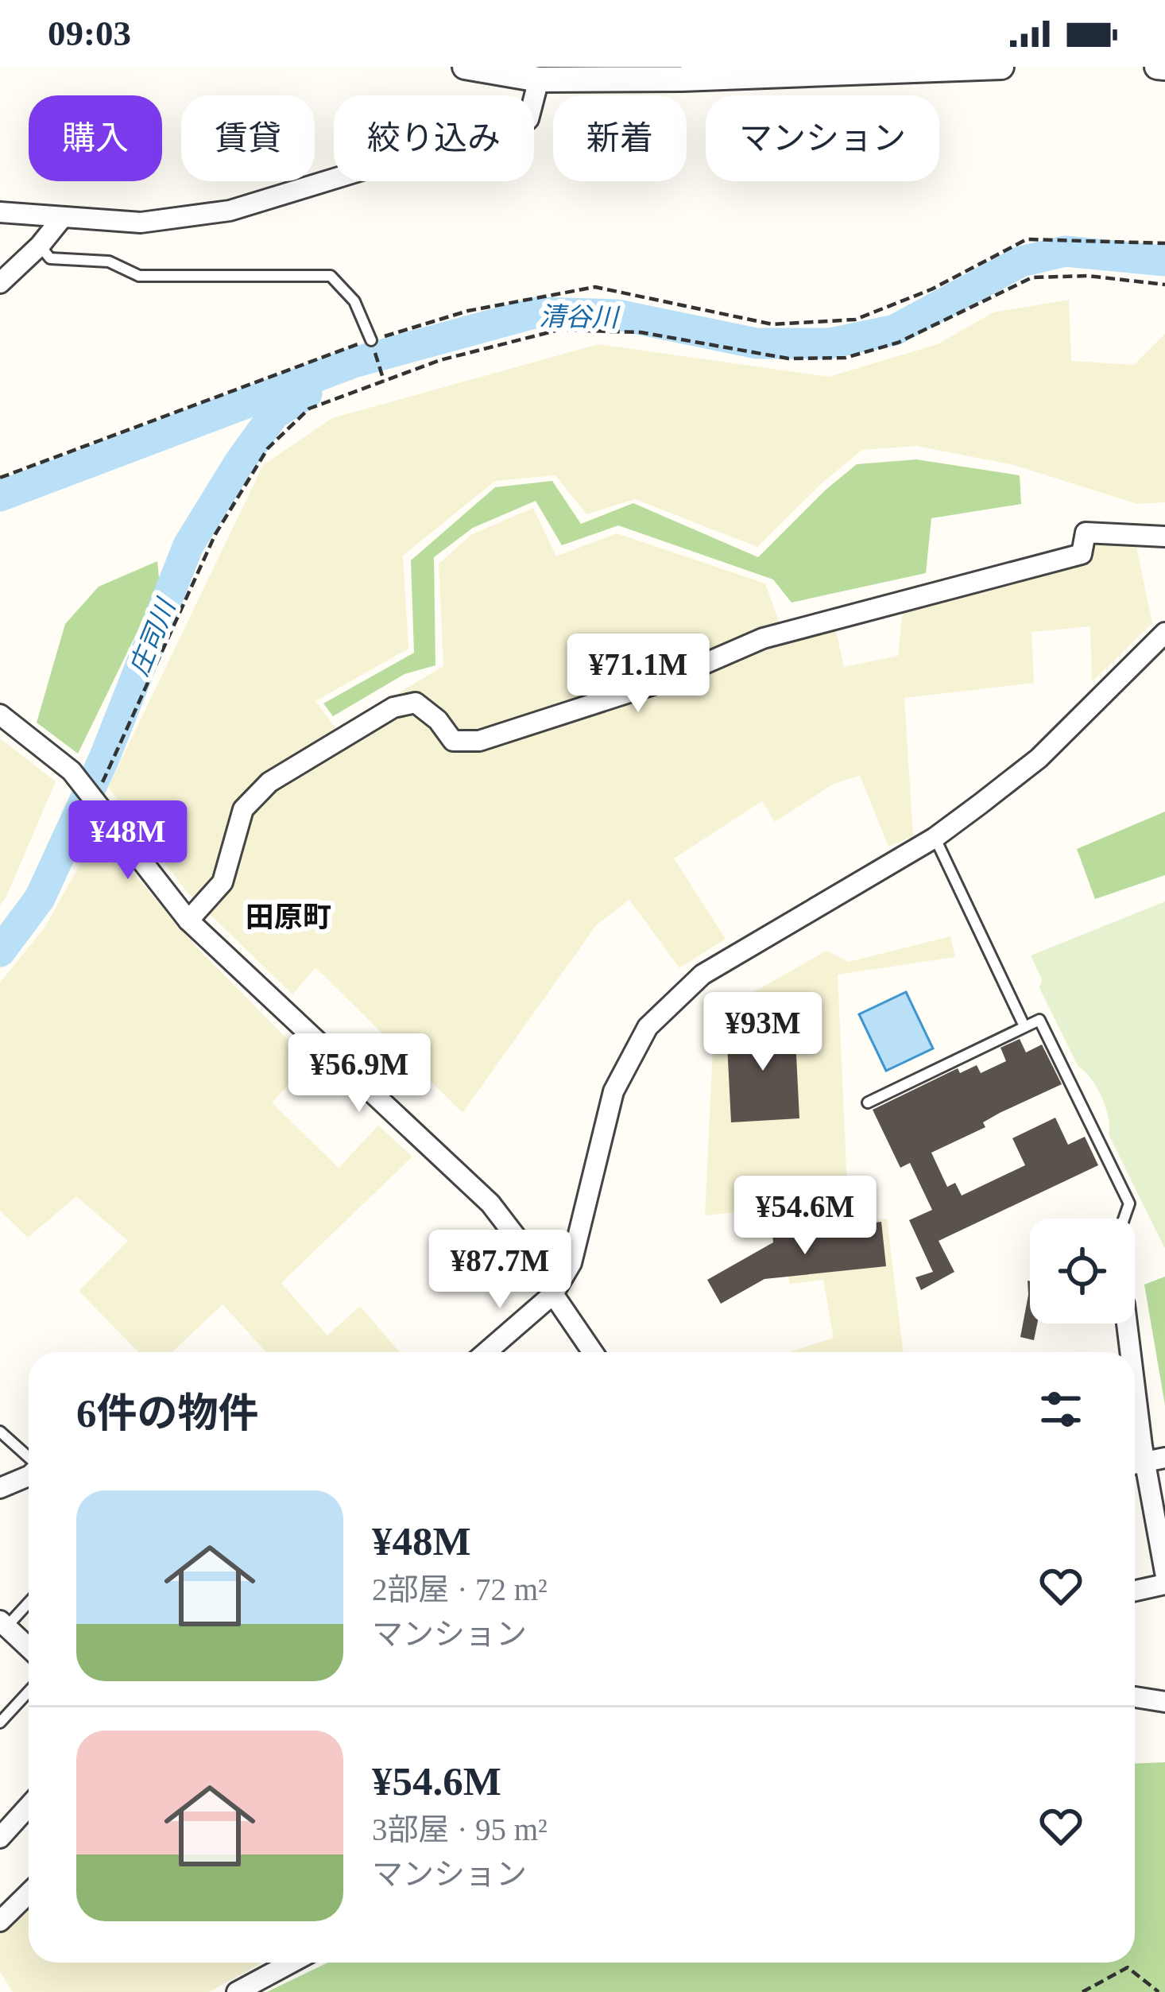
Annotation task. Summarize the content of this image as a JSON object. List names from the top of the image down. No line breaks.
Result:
{"districts":["田原町"],"water":["清谷川","庄司川"],"page":{"status":"09:03","chip":["購入","賃貸","絞り込み","新着","マンション"],"price":["¥71.1M","¥48M","¥93M","¥56.9M","¥54.6M","¥87.7M"],"heading":"6件の物件","list":[{"name":"¥48M","note":"2部屋 · 72 m² · マンション"},{"name":"¥54.6M","note":"3部屋 · 95 m² · マンション"}]}}
